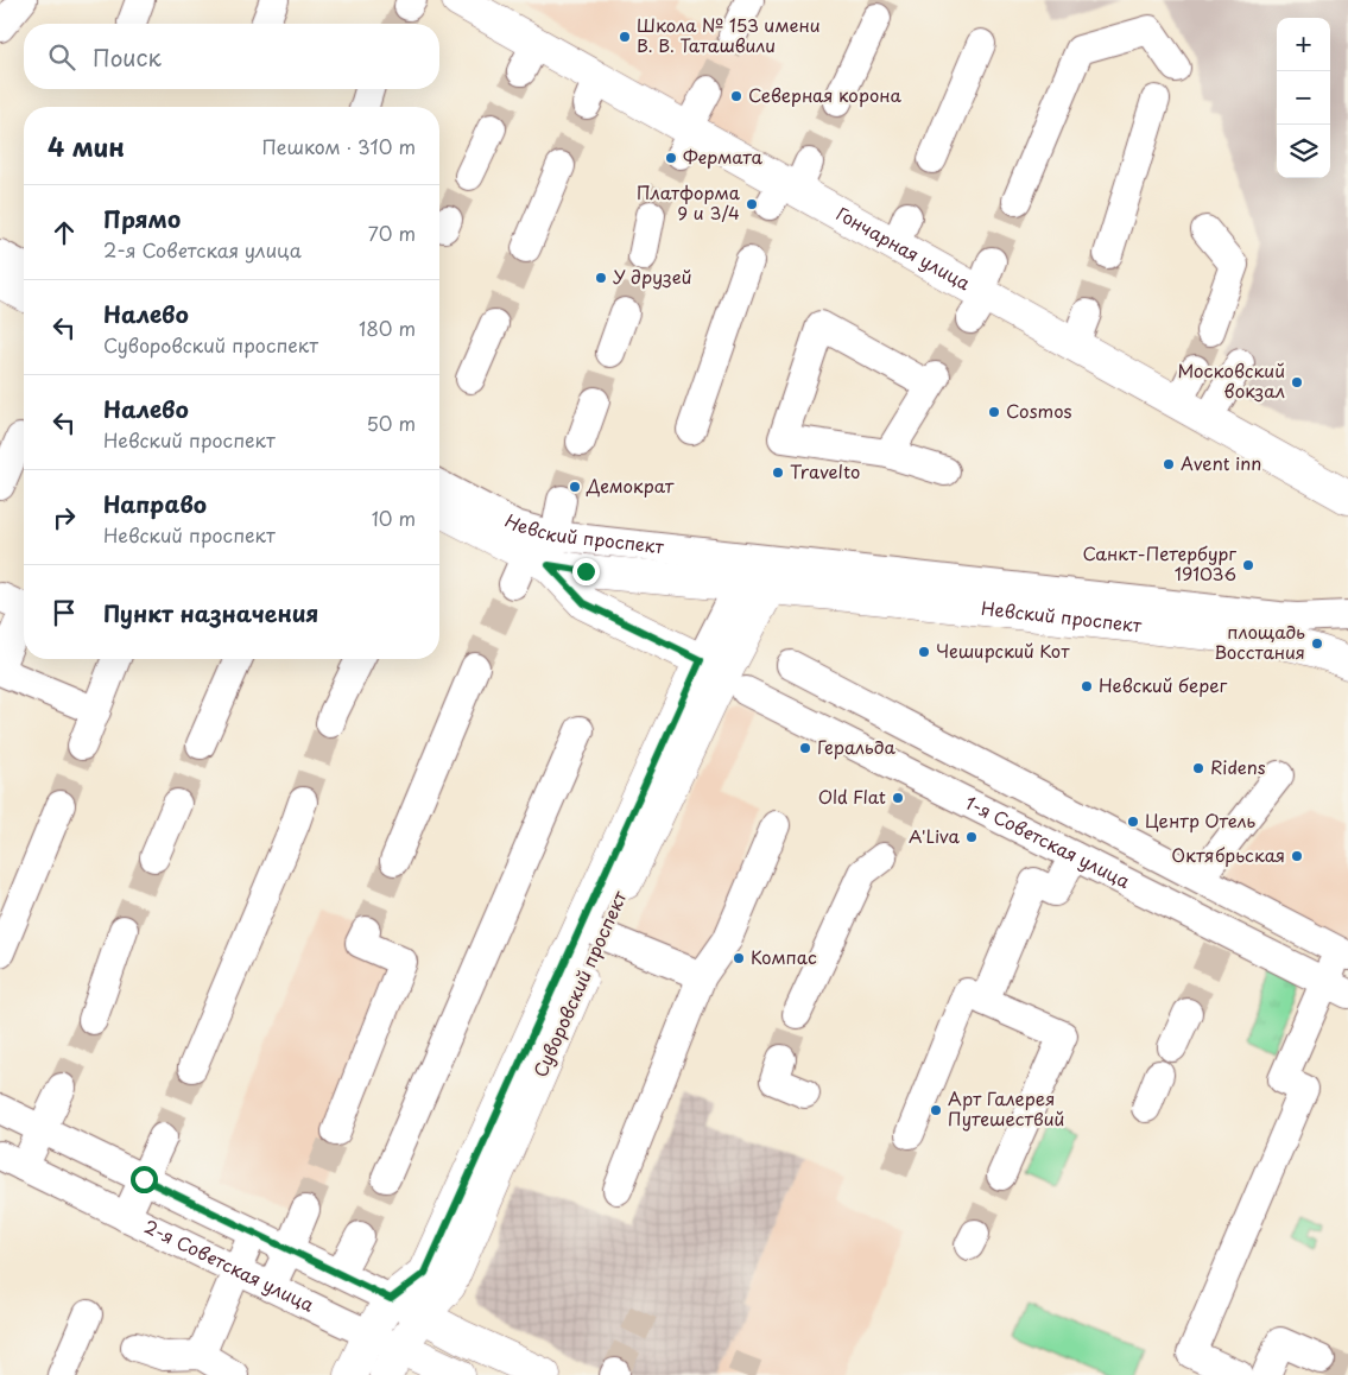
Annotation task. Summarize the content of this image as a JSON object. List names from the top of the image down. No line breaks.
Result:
{"streets":{"main road":["Гончарная улица","Невский проспект","Суворовский проспект","2-я Советская улица"],"street":["1-я Советская улица"]},"crossings":[["Невский проспект","Суворовский проспект"],["Суворовский проспект","2-я Советская улица"]],"places":["Школа № 153 имени В. В. Таташвили","Северная корона","Фермата","Платформа 9 и 3/4","У друзей","Московский вокзал","Cosmos","Avent inn","Travelto","Демократ","Санкт-Петербург 191036","площадь Восстания","Чеширский Кот","Невский берег","Геральда","Ridens","Old Flat","Центр Отель","A'Liva","Октябрьская","Компас","Арт Галерея Путешествий"],"page":{"map_buttons":["+","−"],"search":"Поиск","heading":["4 мин","Пешком · 310 m"],"list":[["Прямо","2-я Советская улица","70 m"],["Налево","Суворовский проспект","180 m"],["Налево","Невский проспект","50 m"],["Направо","Невский проспект","10 m"],"Пункт назначения"]}}
